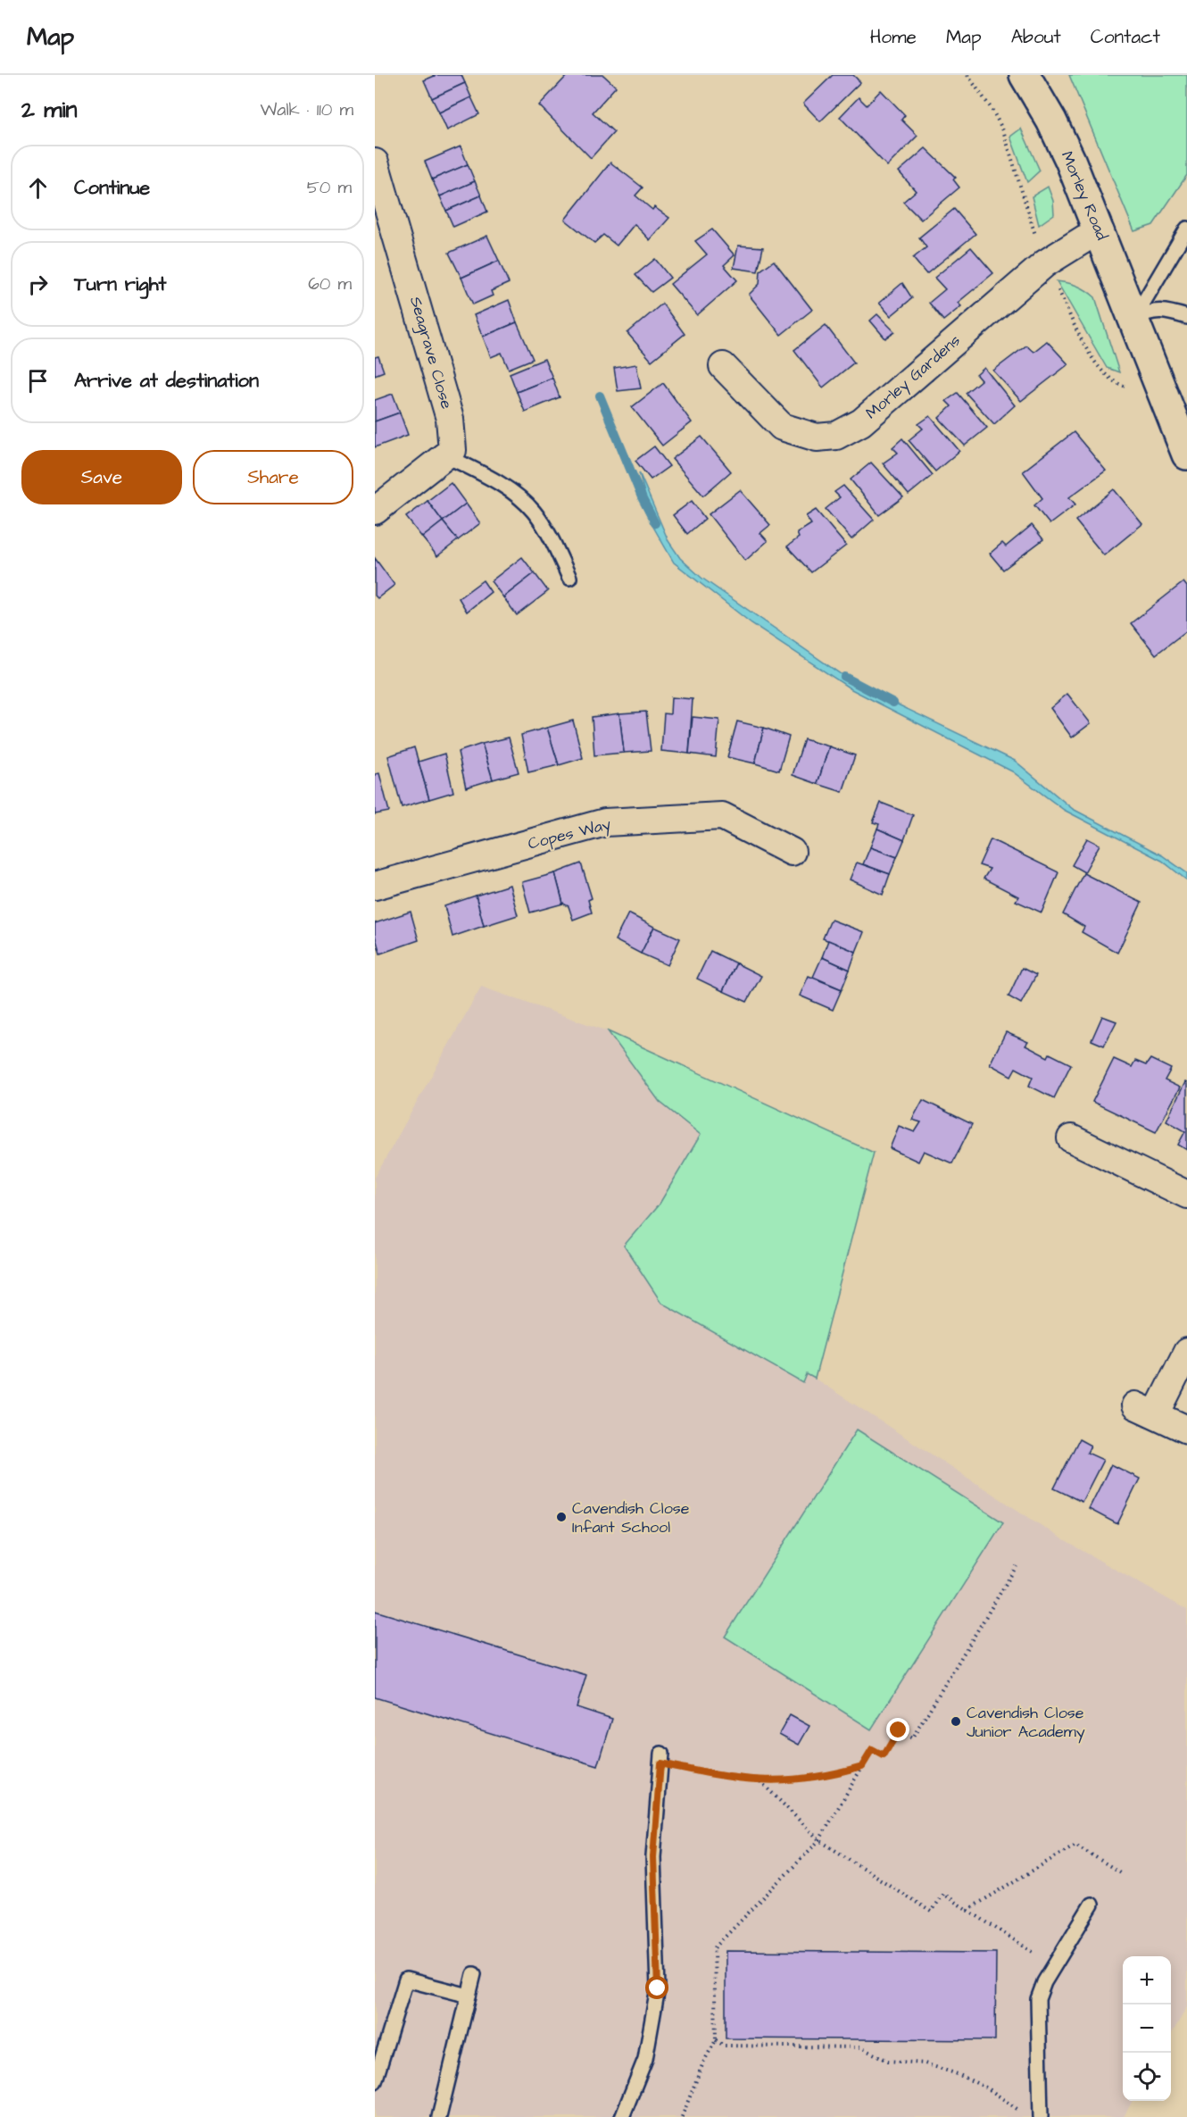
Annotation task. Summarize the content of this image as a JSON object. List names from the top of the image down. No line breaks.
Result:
{"streets":{"street":["Morley Road","Seagrave Close","Morley Gardens","Copes Way"]},"crossings":[["Morley Road","Morley Gardens"]],"places":["Cavendish Close Infant School","Cavendish Close Junior Academy"],"page":{"header":"Map","nav":["Home","Map","About","Contact"],"heading":["2 min","Walk · 110 m"],"list":[["Continue","50 m"],["Turn right","60 m"],"Arrive at destination"],"buttons":["Save","Share"],"map_buttons":["+","−"]}}
